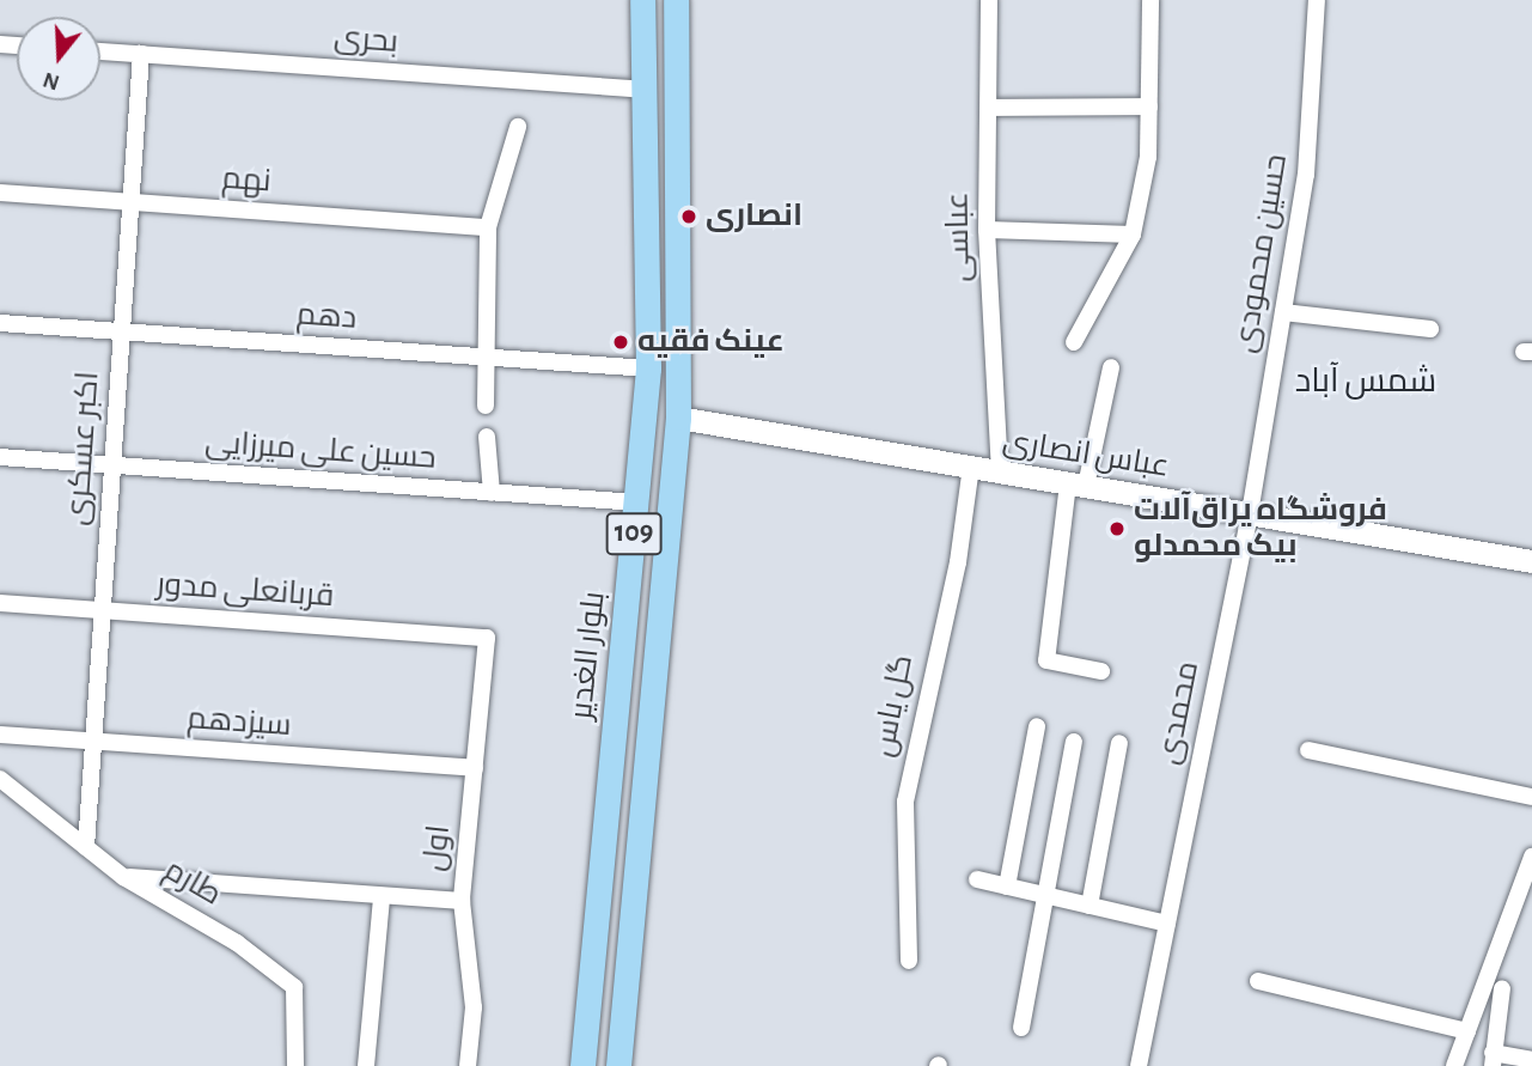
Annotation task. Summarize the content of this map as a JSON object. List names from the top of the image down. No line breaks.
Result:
{"streets":{"main road":["109","بلوار الغدیر"],"street":["بحری","نهم","عباسی","حسین محمودی","دهم","اکبر عسکری","حسین علی میرزایی","عباس انصاری","قربانعلی مدور","گل یاس","محمدی","سیزدهم","اول","طارم"]},"crossings":[["بحری","اکبر عسکری"],["بحری","بلوار الغدیر"],["نهم","اکبر عسکری"],["عباسی","عباس انصاری"],["حسین محمودی","عباس انصاری"],["حسین محمودی","محمدی"],["دهم","اکبر عسکری"],["دهم","بلوار الغدیر"],["اکبر عسکری","حسین علی میرزایی"],["اکبر عسکری","قربانعلی مدور"],["اکبر عسکری","سیزدهم"],["اکبر عسکری","طارم"],["حسین علی میرزایی","بلوار الغدیر"],["عباس انصاری","109"],["عباس انصاری","گل یاس"],["عباس انصاری","محمدی"],["قربانعلی مدور","اول"],["سیزدهم","اول"]],"districts":["شمس آباد"],"places":["انصاری","عینک فقیه","فروشگاه یراق‌آلات بیک محمدلو"],"north":"bottom"}
